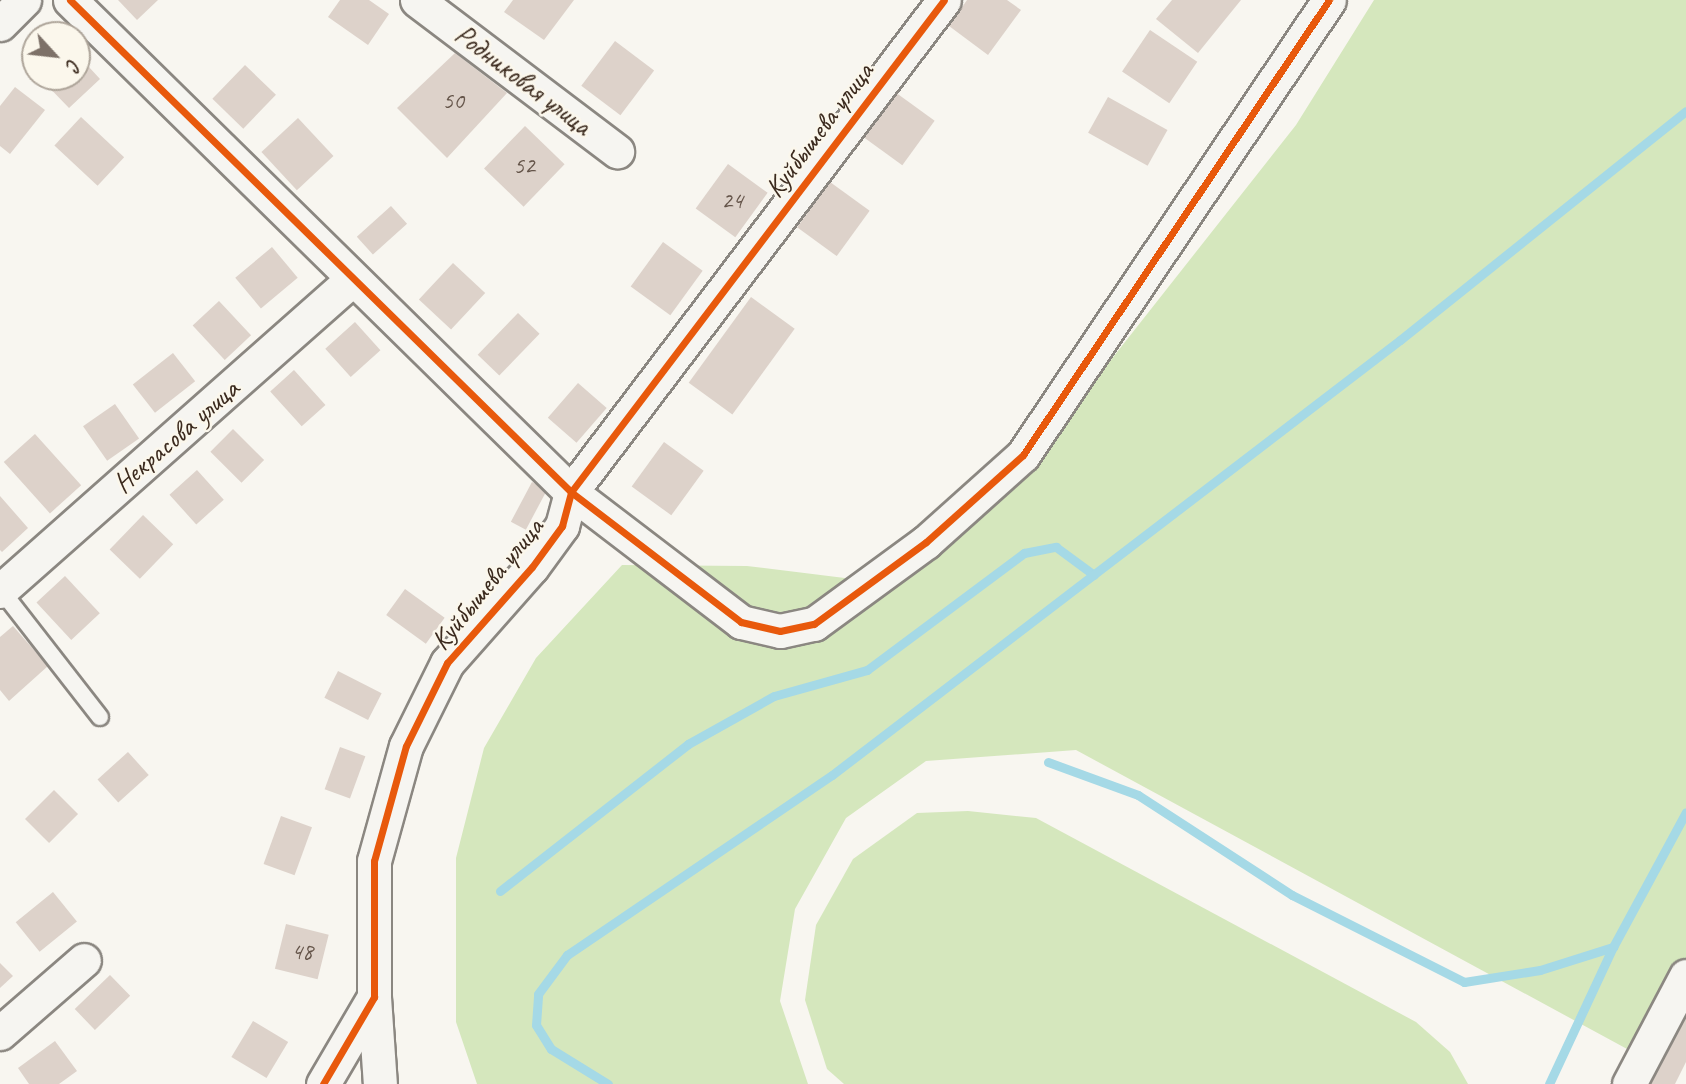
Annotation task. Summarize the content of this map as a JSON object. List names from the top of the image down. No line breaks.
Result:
{"streets":{"street":["Родниковая улица","Куйбышева улица","Некрасова улица"]},"house_numbers":["50","52","24","48"],"north":"bottom right"}
